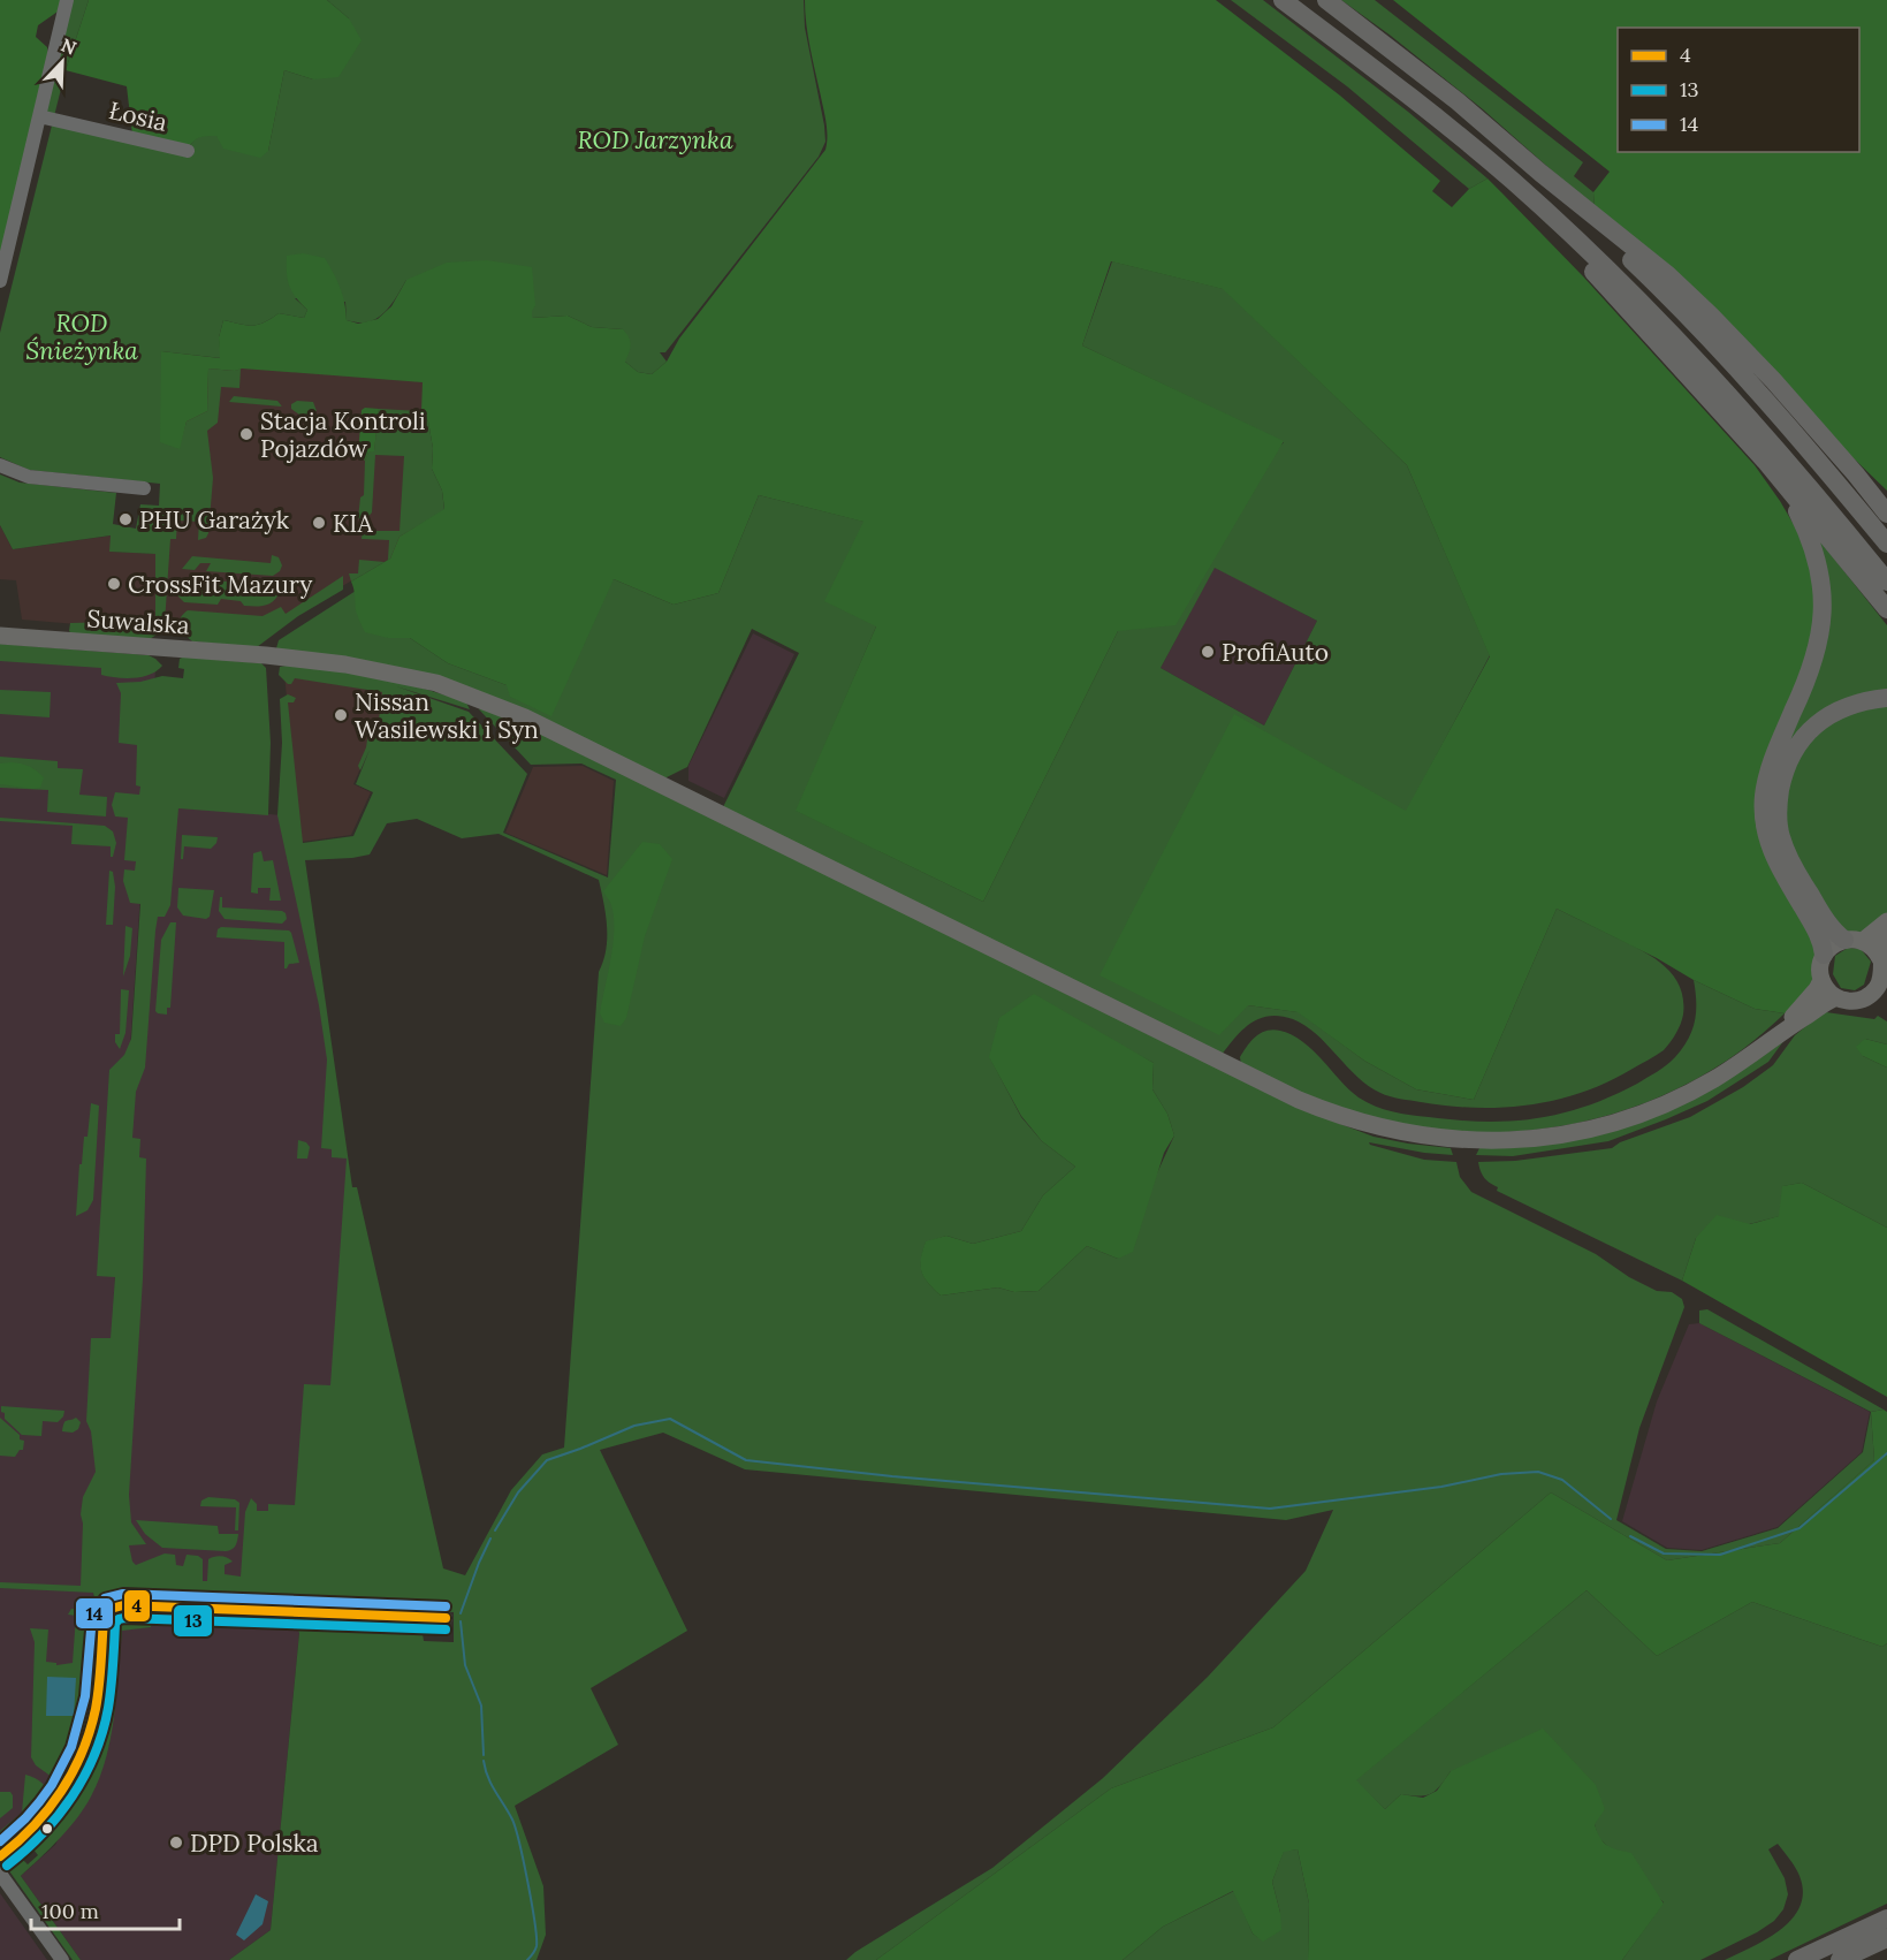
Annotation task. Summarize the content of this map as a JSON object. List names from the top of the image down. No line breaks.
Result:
{"streets":{"main road":["Suwalska"],"street":["Łosia"]},"parks":["ROD Jarzynka","ROD Śnieżynka"],"places":["Stacja Kontroli Pojazdów","PHU Garażyk","KIA","CrossFit Mazury","ProfiAuto","Nissan Wasilewski i Syn","DPD Polska"],"lines":["transit line 14","transit line 4","transit line 13"],"legend":["4","13","14"],"scale_bar":"100 m","north":"top right"}
